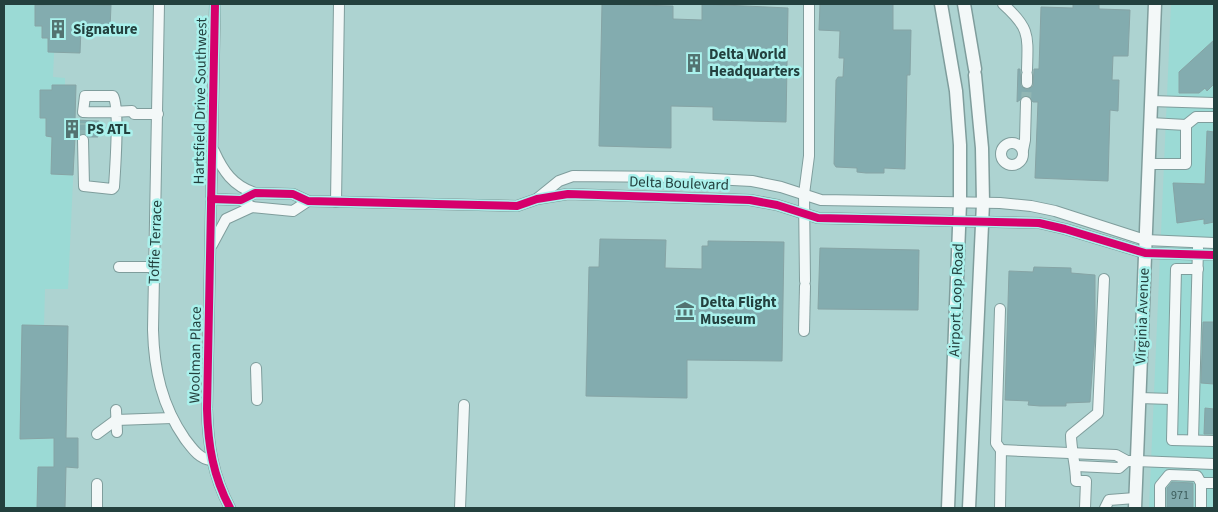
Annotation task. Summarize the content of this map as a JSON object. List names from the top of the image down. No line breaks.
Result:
{"streets":{"main road":["Airport Loop Road","Virginia Avenue"],"street":["Hartsfield Drive Southwest","Delta Boulevard","Toffie Terrace","Woolman Place"]},"crossings":[["Hartsfield Drive Southwest","Delta Boulevard"],["Hartsfield Drive Southwest","Woolman Place"],["Delta Boulevard","Airport Loop Road"],["Delta Boulevard","Virginia Avenue"],["Delta Boulevard","Woolman Place"],["Toffie Terrace","Woolman Place"]],"places":{"building":["Signature","Delta World Headquarters","PS ATL"],"museum":["Delta Flight Museum"]},"house_numbers":["971"]}
